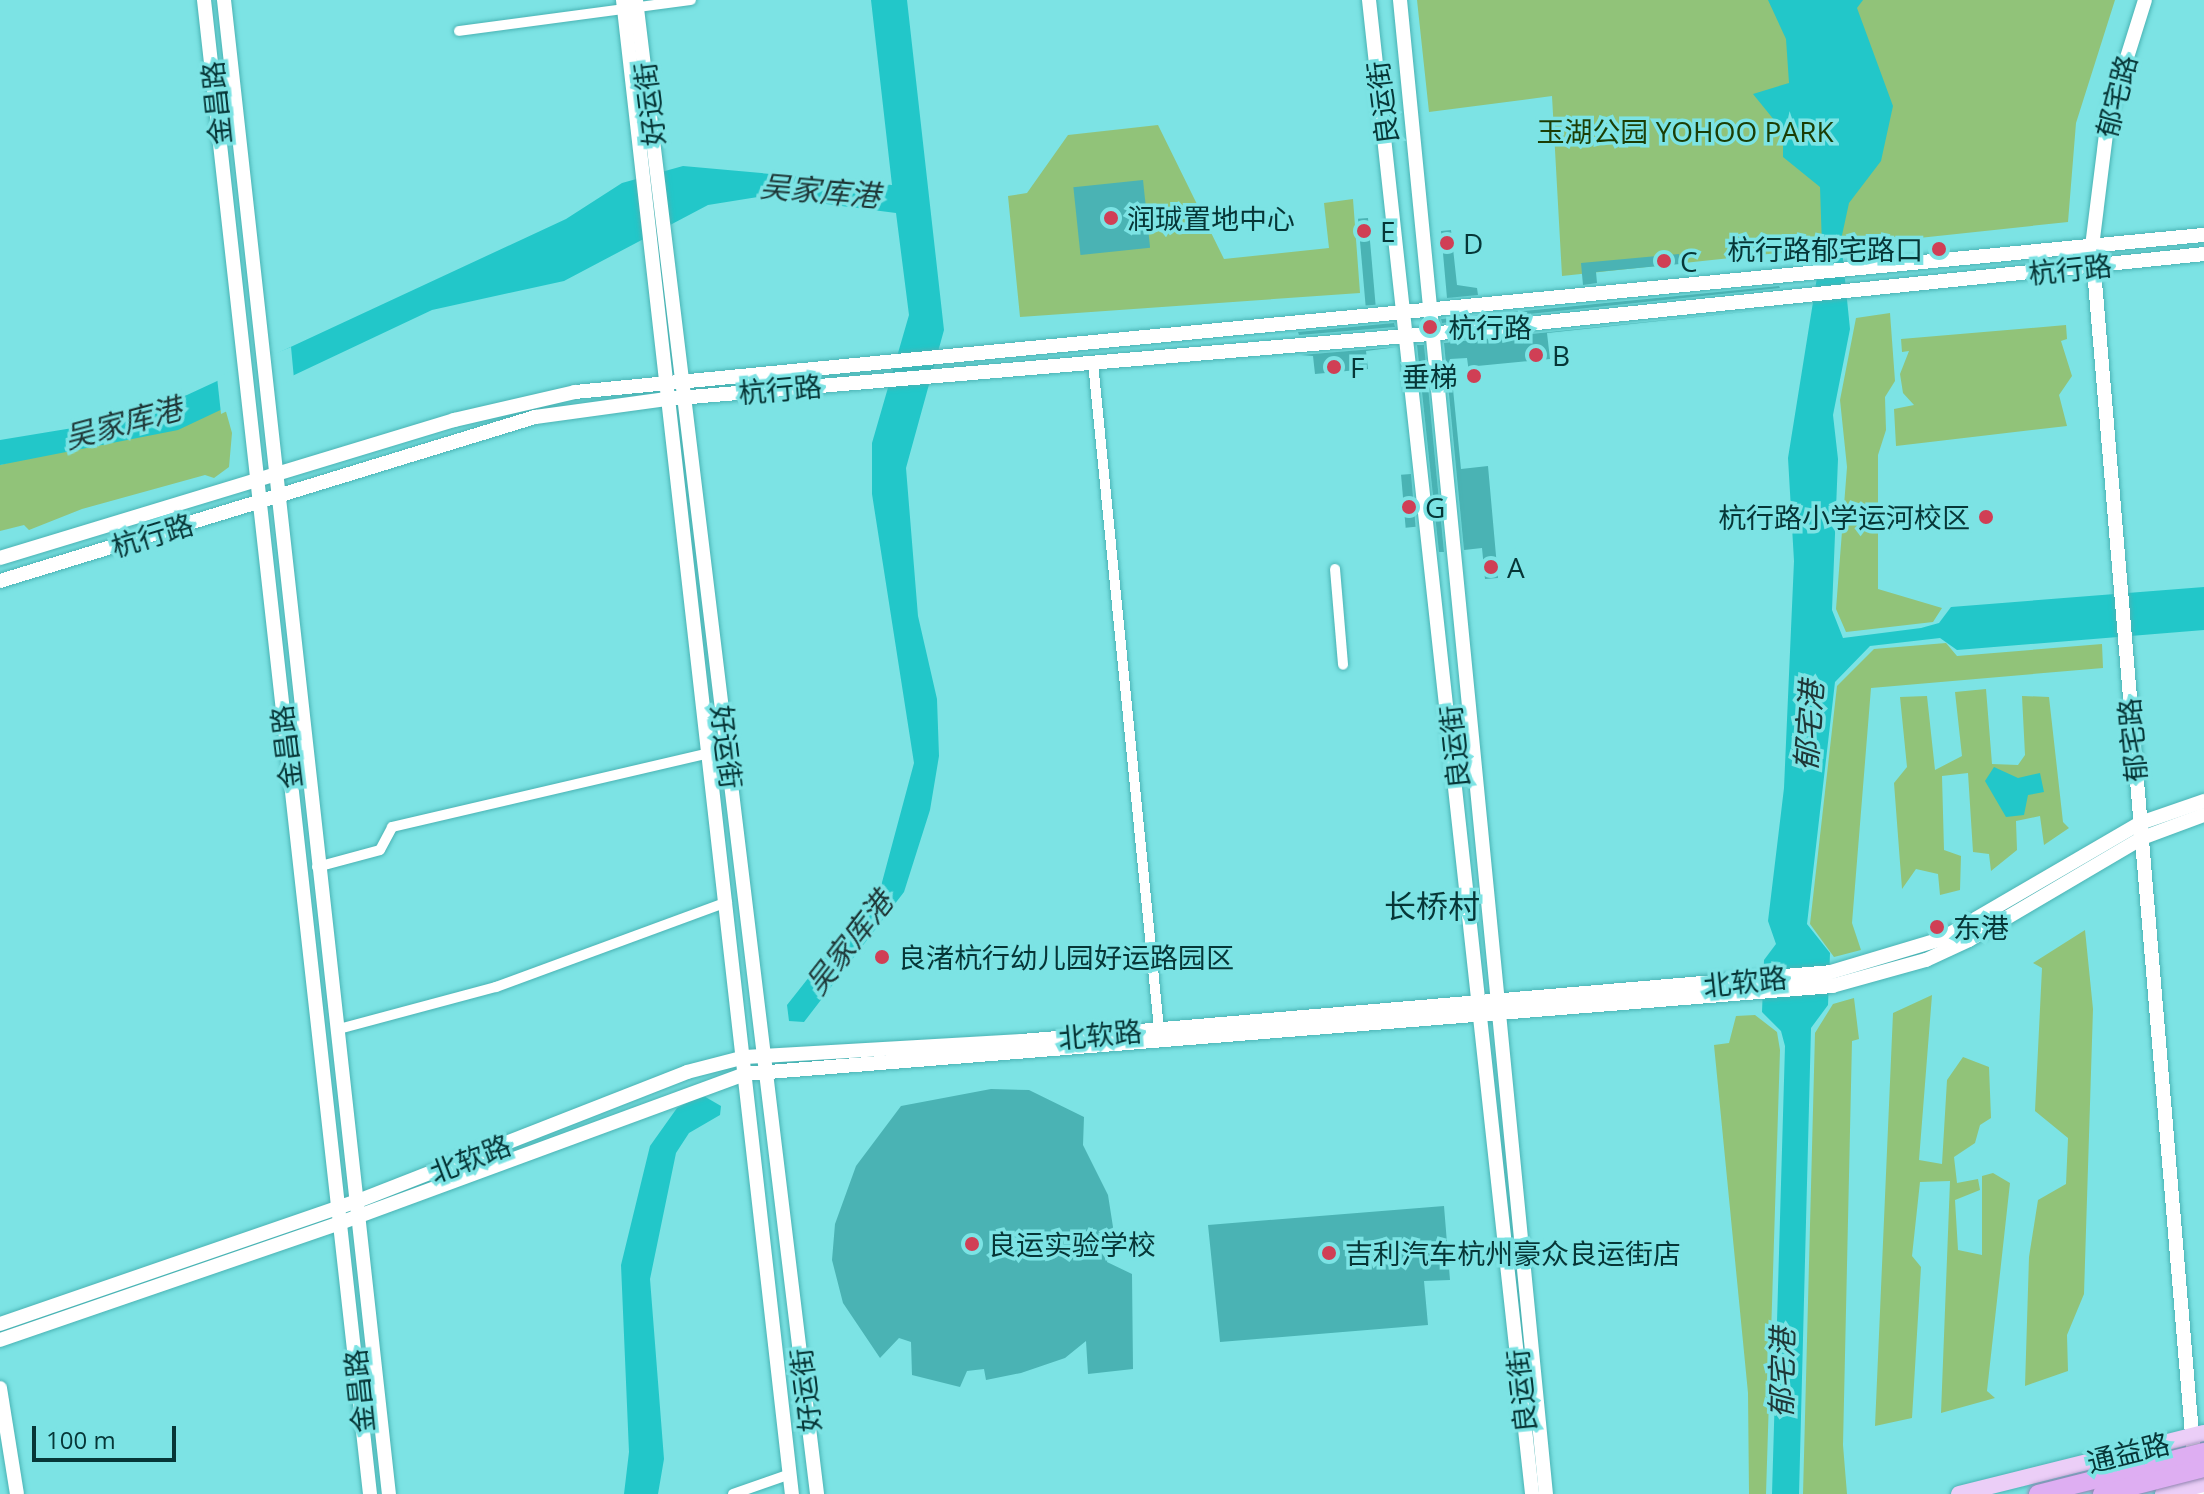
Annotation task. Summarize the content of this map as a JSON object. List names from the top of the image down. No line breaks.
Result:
{"streets":{"main road":["郁宅路","金昌路","良运街","好运街","杭行路","北软路","通益路"]},"crossings":[["郁宅路","杭行路"],["郁宅路","北软路"],["郁宅路","通益路"],["金昌路","杭行路"],["金昌路","北软路"],["良运街","杭行路"],["良运街","北软路"],["好运街","杭行路"],["好运街","北软路"]],"districts":["长桥村"],"water":["吴家库港","郁宅港"],"parks":["玉湖公园 YOHOO PARK"],"places":["润珹置地中心","E","D","杭行路郁宅路口","C","杭行路","B","F","垂梯","G","杭行路小学运河校区","A","东港","良渚杭行幼儿园好运路园区","良运实验学校","吉利汽车杭州豪众良运街店"],"scale_bar":"100 m"}
